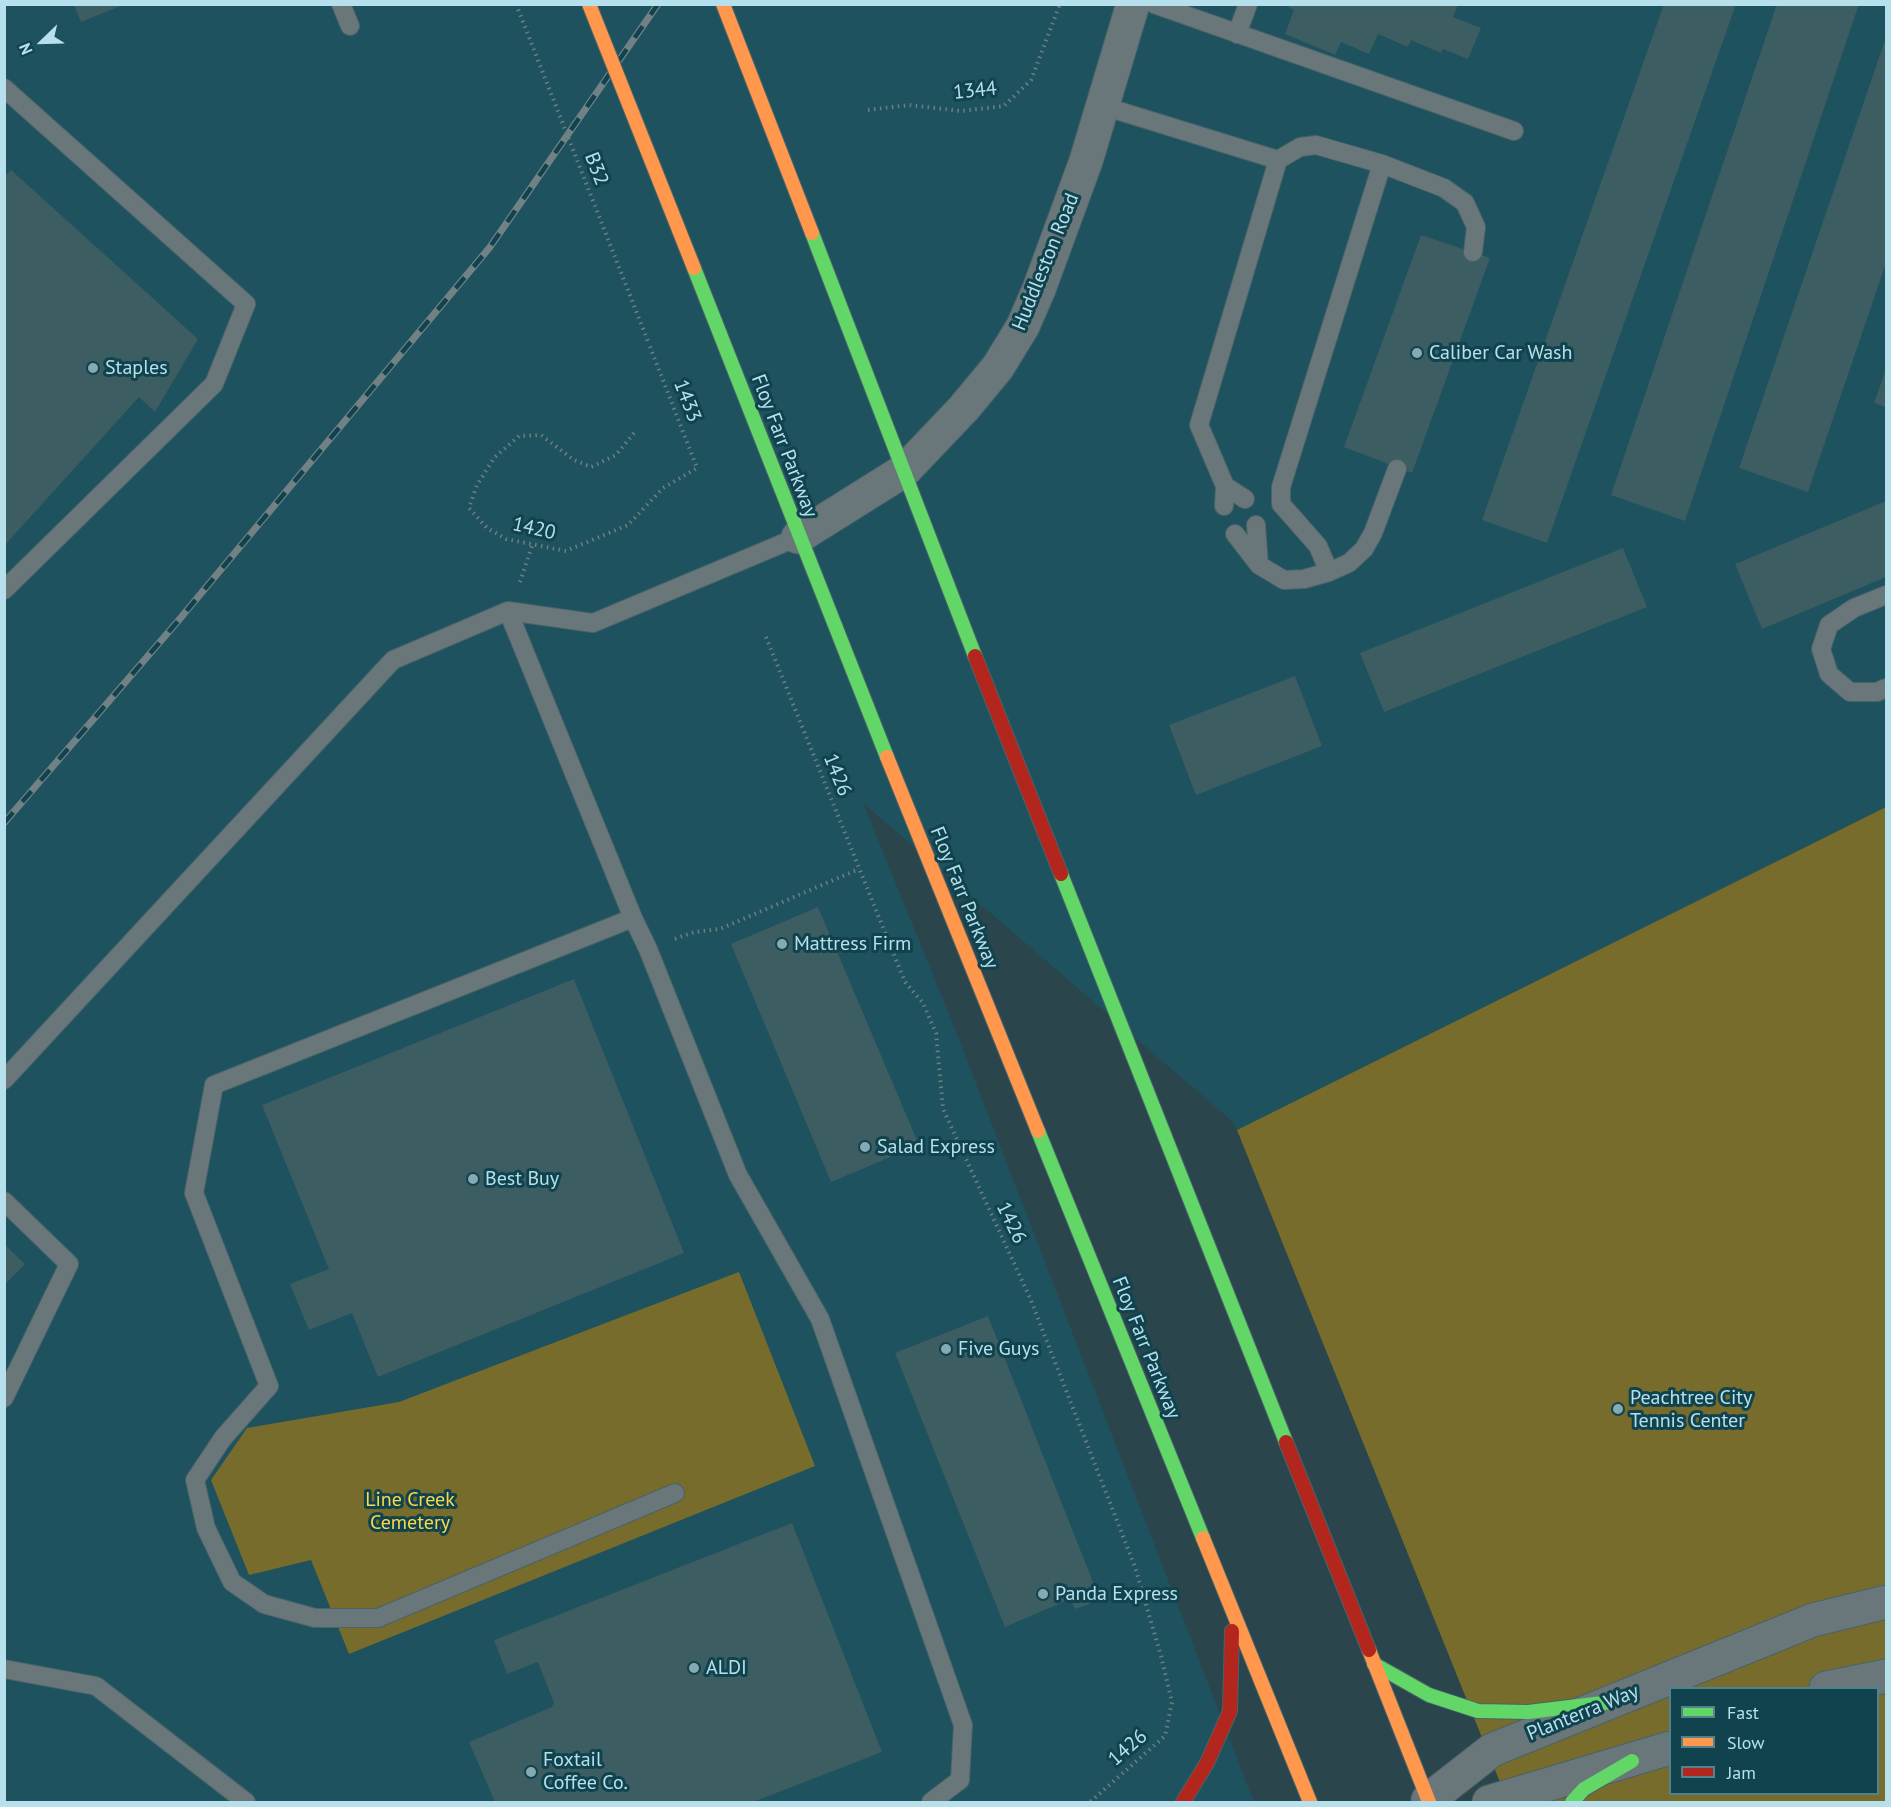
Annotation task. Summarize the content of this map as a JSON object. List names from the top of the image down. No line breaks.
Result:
{"streets":{"main road":["Floy Farr Parkway"],"street":["Huddleston Road","Planterra Way"],"path":["1344","B32","1433","1420","1426"]},"crossings":[["B32","1433"],["Huddleston Road","Floy Farr Parkway"],["1433","1420"]],"parks":["Line Creek Cemetery"],"places":["Caliber Car Wash","Staples","Mattress Firm","Salad Express","Best Buy","Five Guys","Peachtree City Tennis Center","Panda Express","ALDI","Foxtail Coffee Co."],"legend":["Fast","Slow","Jam"],"north":"bottom left"}
